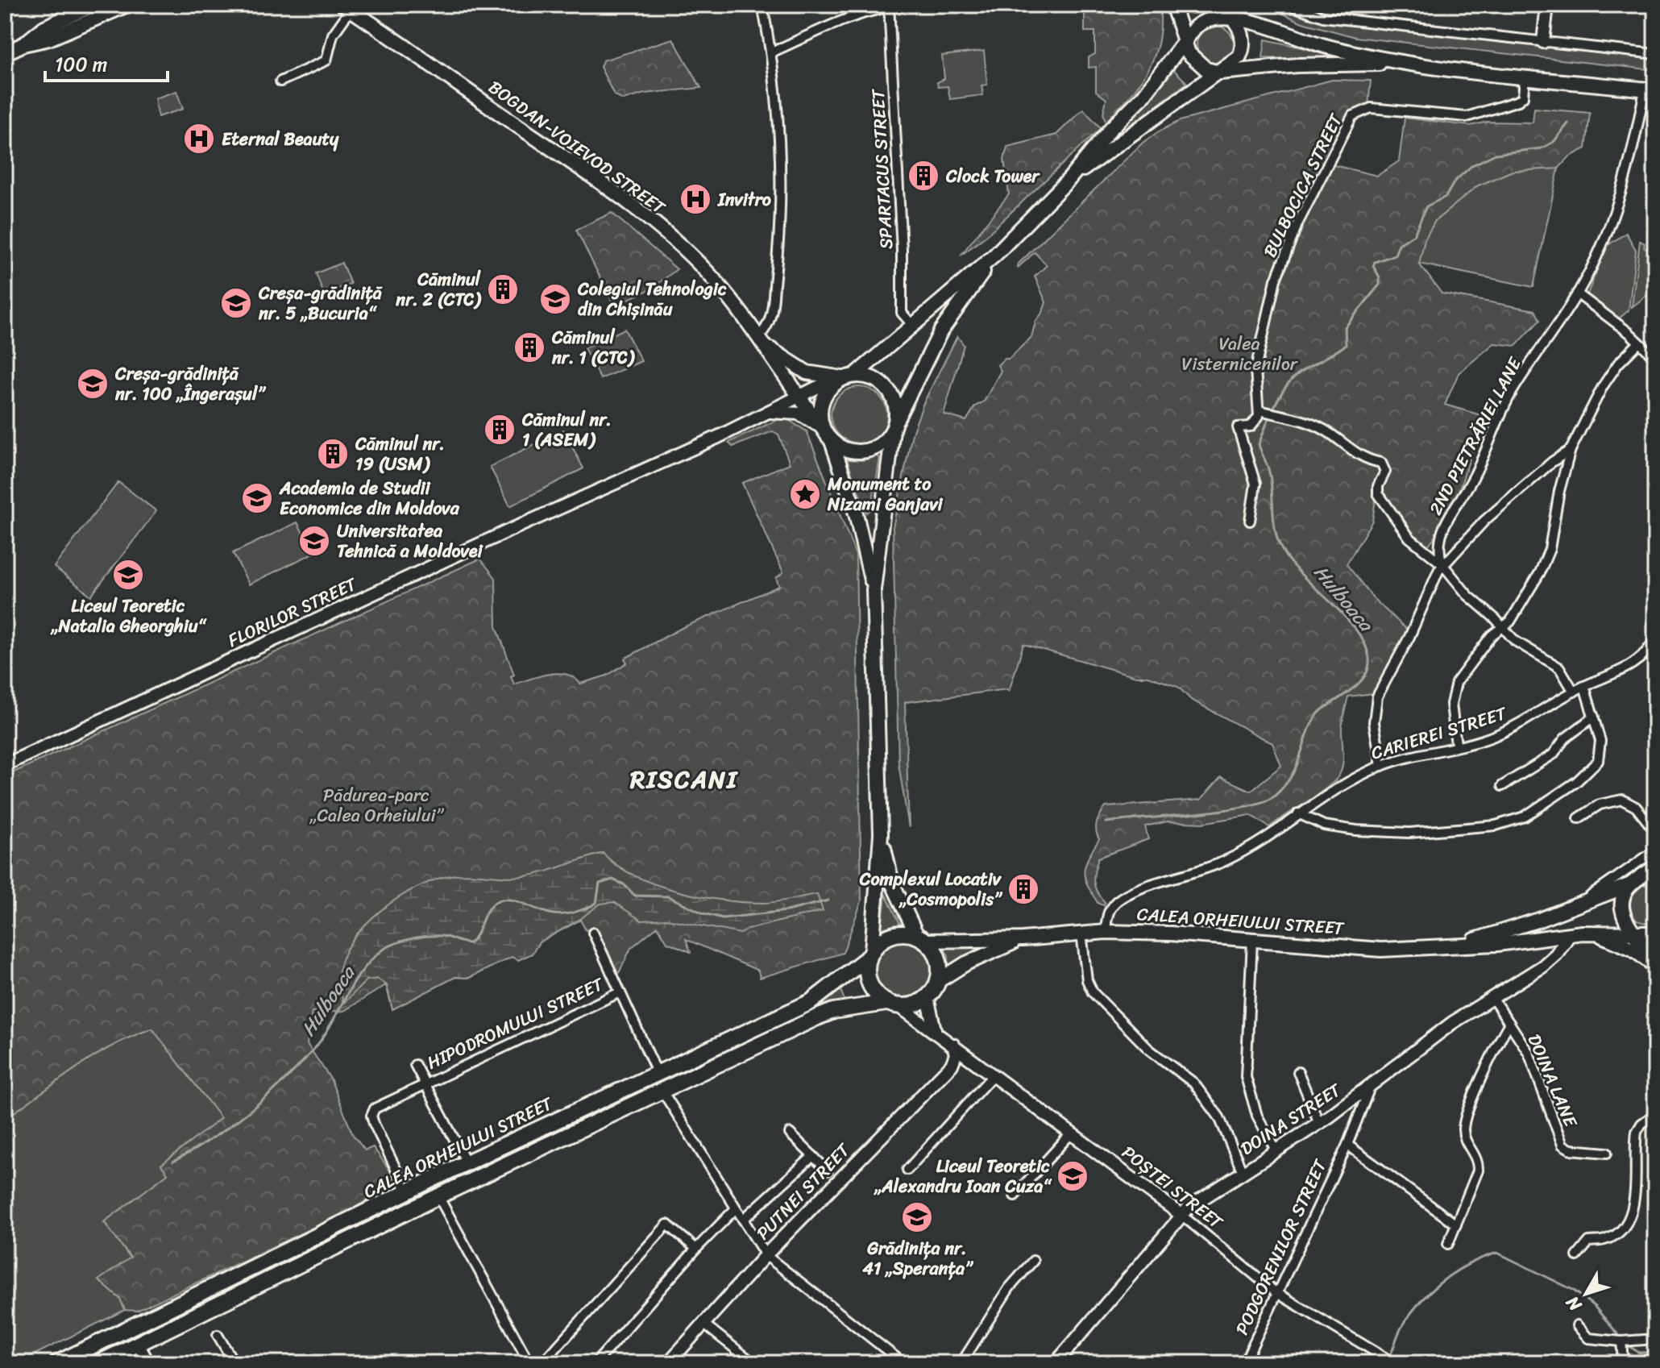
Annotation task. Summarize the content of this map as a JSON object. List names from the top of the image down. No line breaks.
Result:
{"streets":{"highway":["CALEA ORHEIULUI STREET"],"main road":["BOGDAN-VOIEVOD STREET","FLORILOR STREET","DOINA STREET","POȘTEI STREET","PUTNEI STREET"],"street":["SPARTACUS STREET","BULBOCICA STREET","2ND PIETRĂRIEI LANE","CARIEREI STREET","HIPODROMULUI STREET","DOINA LANE","PODGORENILOR STREET"]},"crossings":[["BOGDAN-VOIEVOD STREET","FLORILOR STREET"],["2ND PIETRĂRIEI LANE","CARIEREI STREET"],["CARIEREI STREET","CALEA ORHEIULUI STREET"],["CALEA ORHEIULUI STREET","HIPODROMULUI STREET"],["CALEA ORHEIULUI STREET","DOINA STREET"],["CALEA ORHEIULUI STREET","POȘTEI STREET"],["DOINA STREET","POȘTEI STREET"],["DOINA STREET","PODGORENILOR STREET"],["POȘTEI STREET","PUTNEI STREET"],["POȘTEI STREET","PODGORENILOR STREET"]],"districts":["RISCANI"],"water":["Hulboaca"],"parks":["Valea Visternicenilor","Pădurea-parc „Calea Orheiului”"],"places":{"hospital":["Eternal Beauty","Invitro"],"building":["Clock Tower","Căminul nr. 2 (CTC)","Căminul nr. 1 (CTC)","Căminul nr. 1 (ASEM)","Căminul nr. 19 (USM)","Complexul Locativ „Cosmopolis”"],"school or university":["Colegiul Tehnologic din Chișinău","Creșa-grădiniță nr. 5 „Bucuria“","Creșa-grădiniță nr. 100 „Îngerașul”","Academia de Studii Economice din Moldova","Universitatea Tehnică a Moldovei","Liceul Teoretic „Natalia Gheorghiu“","Liceul Teoretic „Alexandru Ioan Cuza“","Grădinița nr. 41 „Speranța”"],"place":["Monument to Nizami Ganjavi"]},"scale_bar":"100 m","north":"bottom left"}
